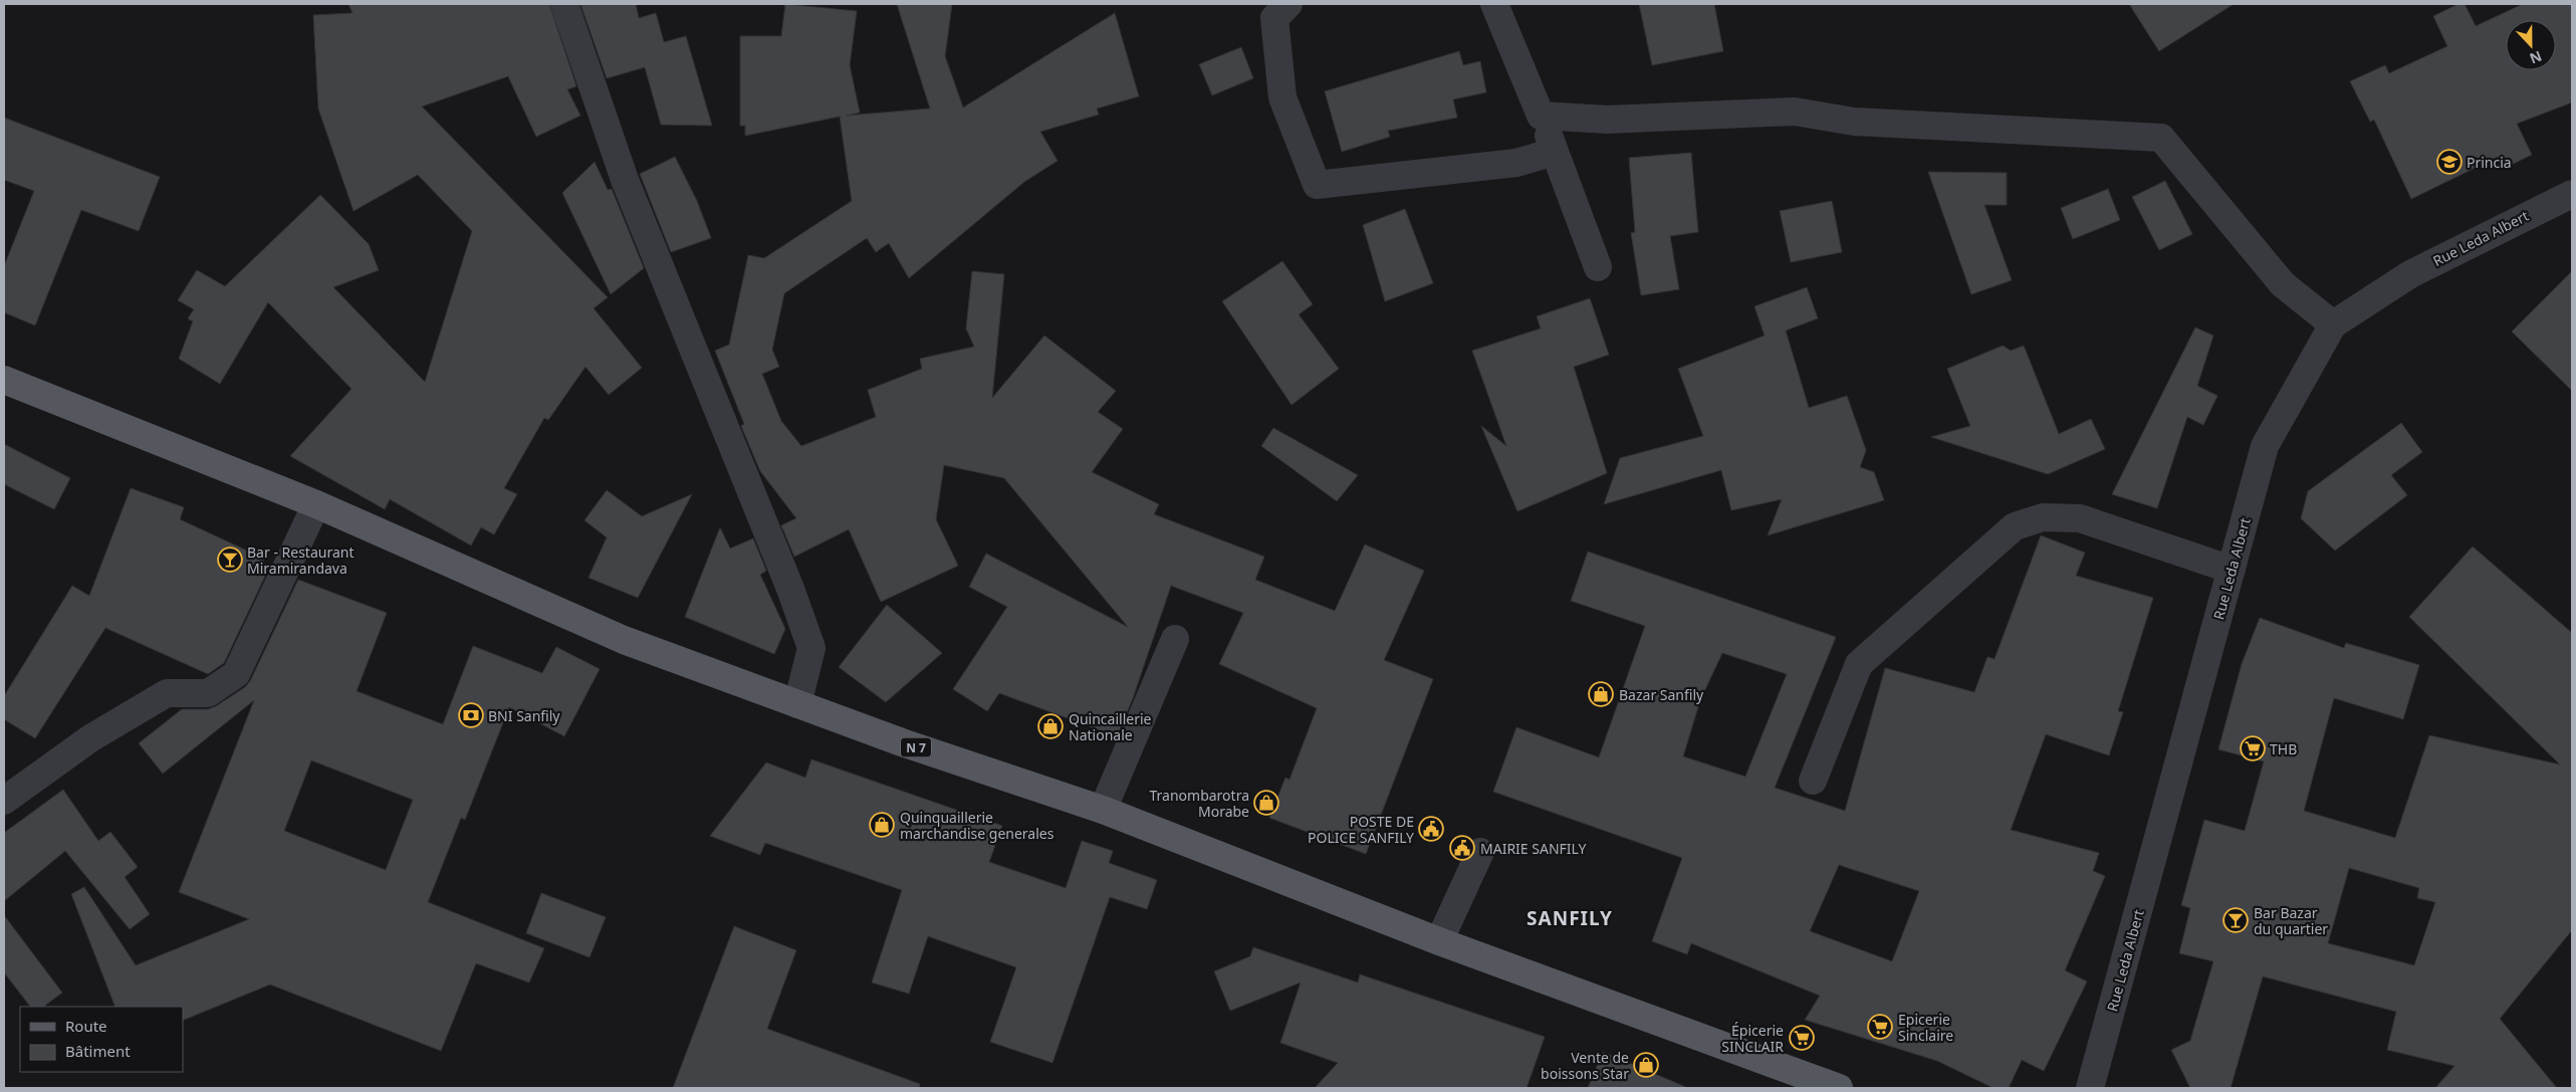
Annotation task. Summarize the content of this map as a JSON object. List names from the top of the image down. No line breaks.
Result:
{"streets":{"main road":["N 7"],"street":["Rue Leda Albert"]},"districts":["SANFILY"],"places":{"school or university":["Princia"],"bar":["Bar - Restaurant Miramirandava","Bar Bazar du quartier"],"shop":["Bazar Sanfily","Quincaillerie Nationale","Tranombarotra Morabe","Quinquaillerie marchandise generales","Vente de boissons Star"],"bank":["BNI Sanfily"],"supermarket":["THB","Epicerie Sinclaire","Épicerie SINCLAIR"],"public building":["POSTE DE POLICE SANFILY","MAIRIE SANFILY"]},"legend":["Route","Bâtiment"],"north":"bottom"}
